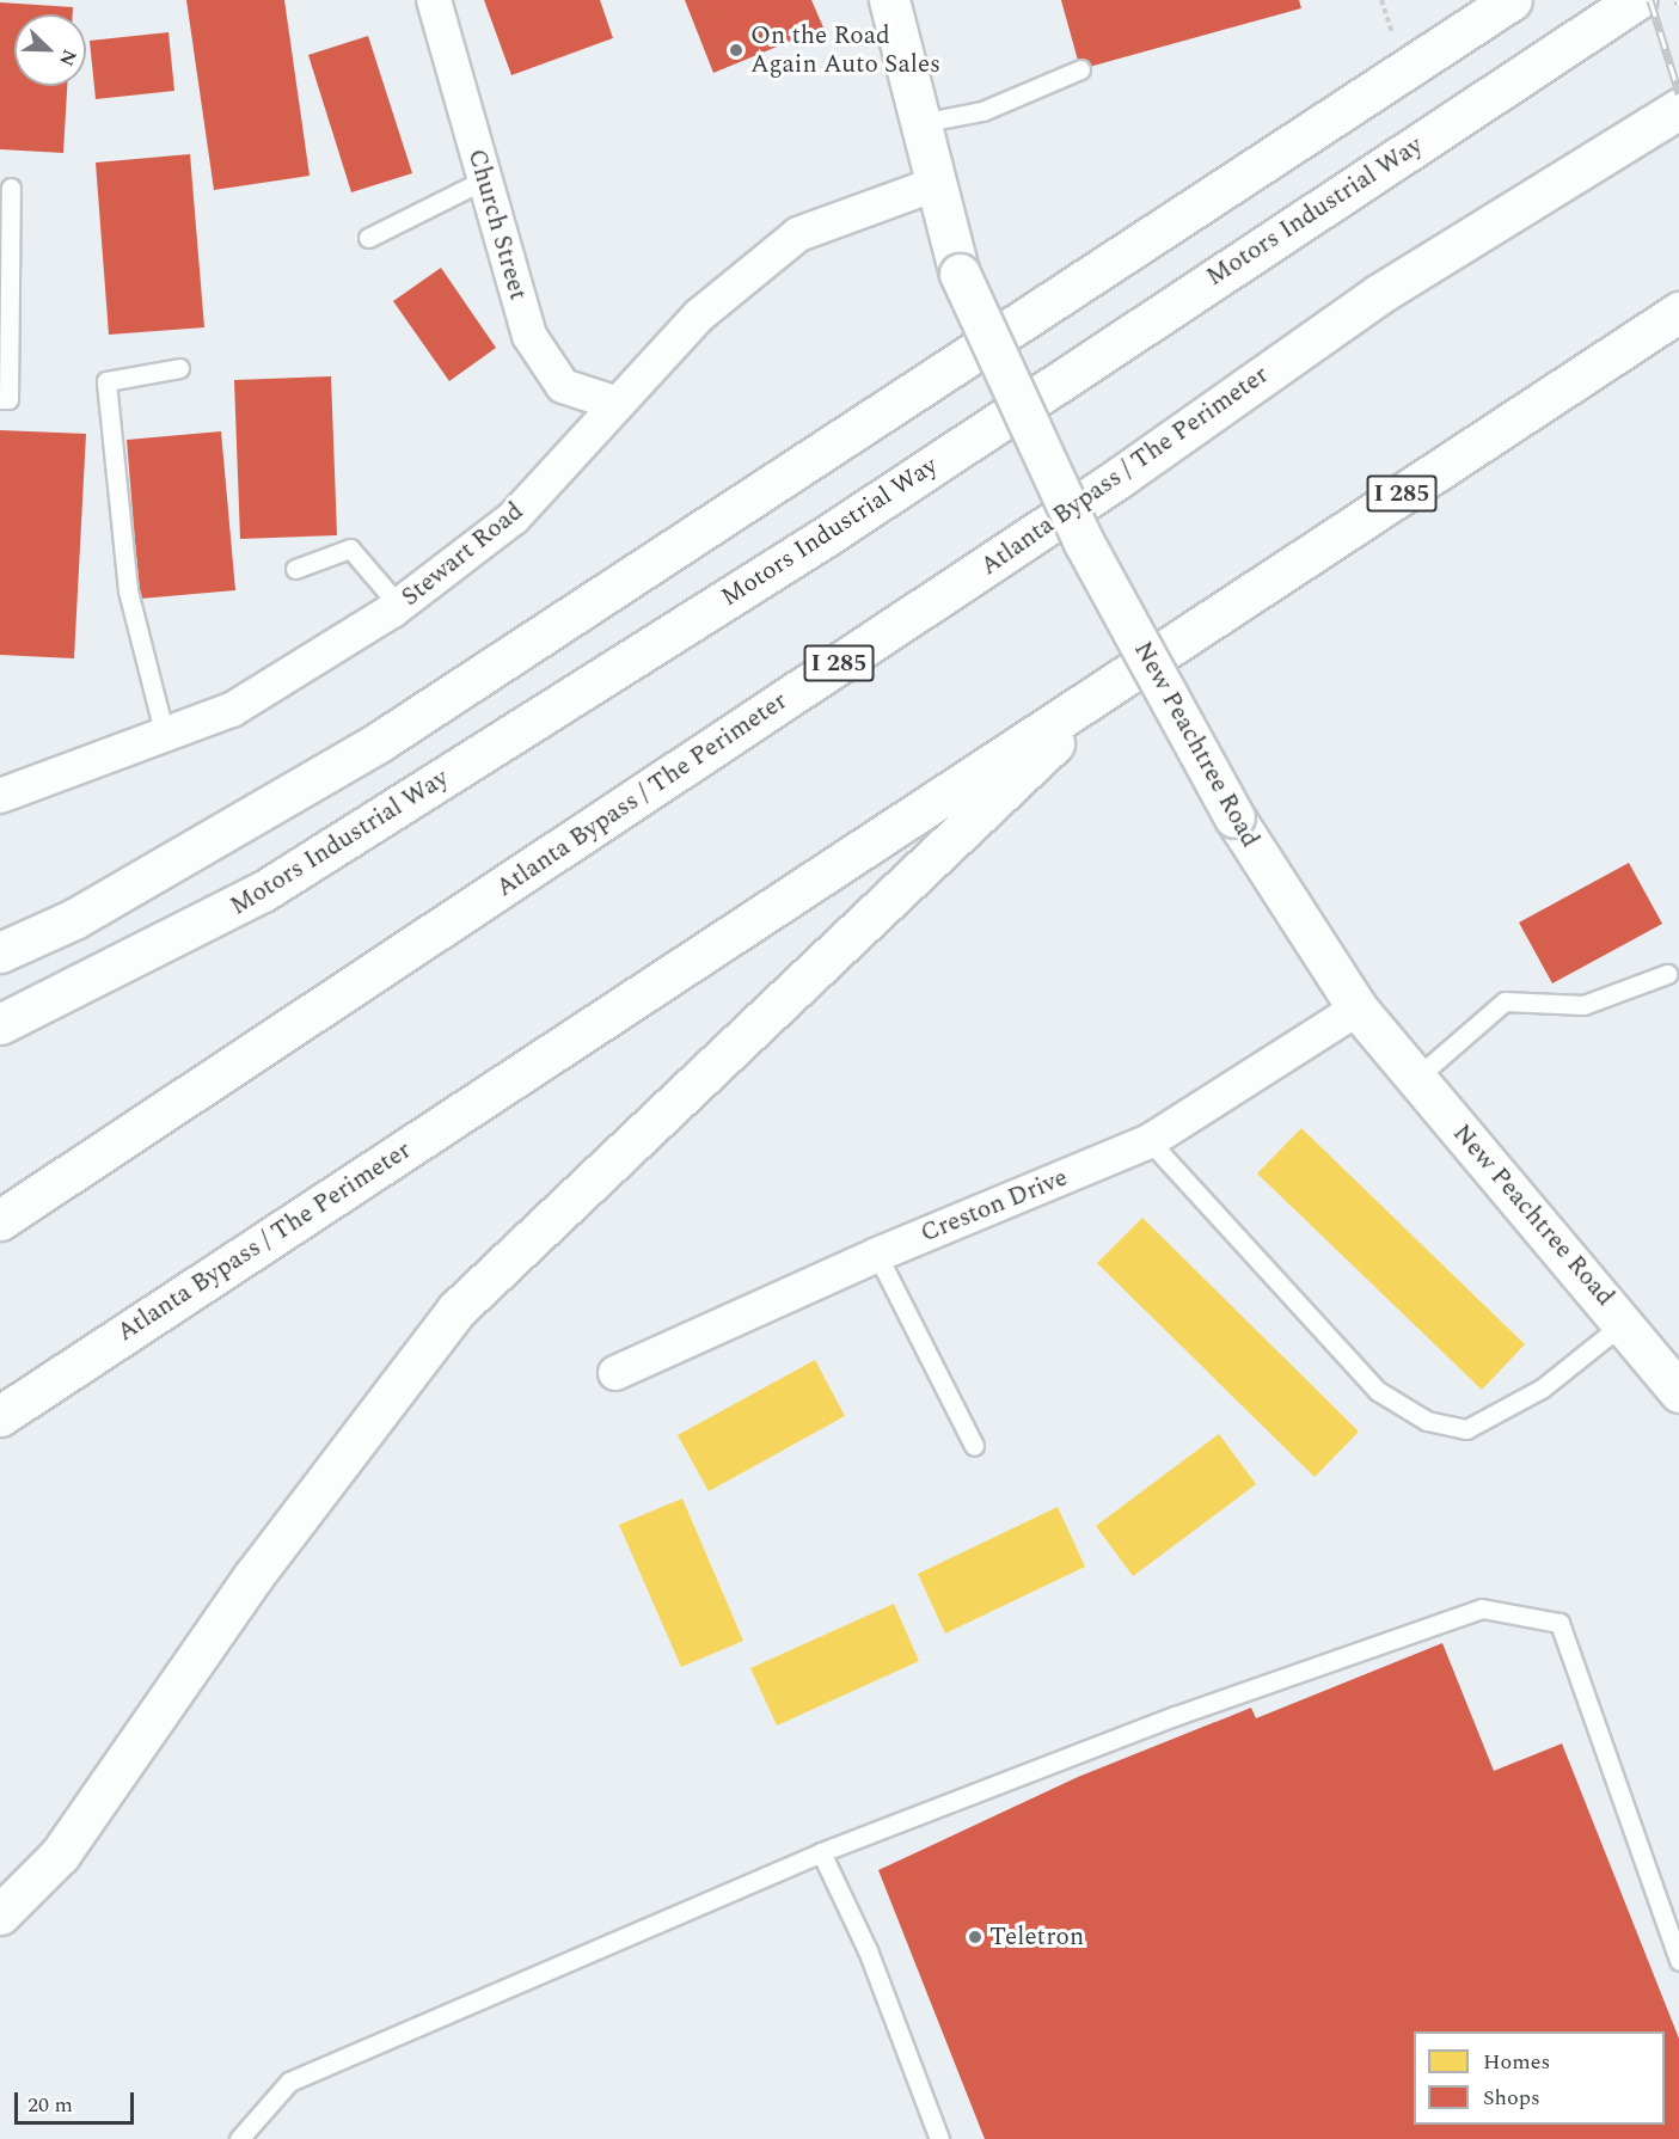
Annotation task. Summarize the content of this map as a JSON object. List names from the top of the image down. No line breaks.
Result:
{"streets":{"main road":["Motors Industrial Way","Atlanta Bypass / The Perimeter","I 285","New Peachtree Road"],"street":["Church Street","Stewart Road","Creston Drive"]},"crossings":[["Church Street","Stewart Road"],["Stewart Road","New Peachtree Road"],["New Peachtree Road","Creston Drive"]],"places":["On the Road Again Auto Sales","Teletron"],"legend":["Homes","Shops"],"scale_bar":"20 m","north":"bottom right"}
